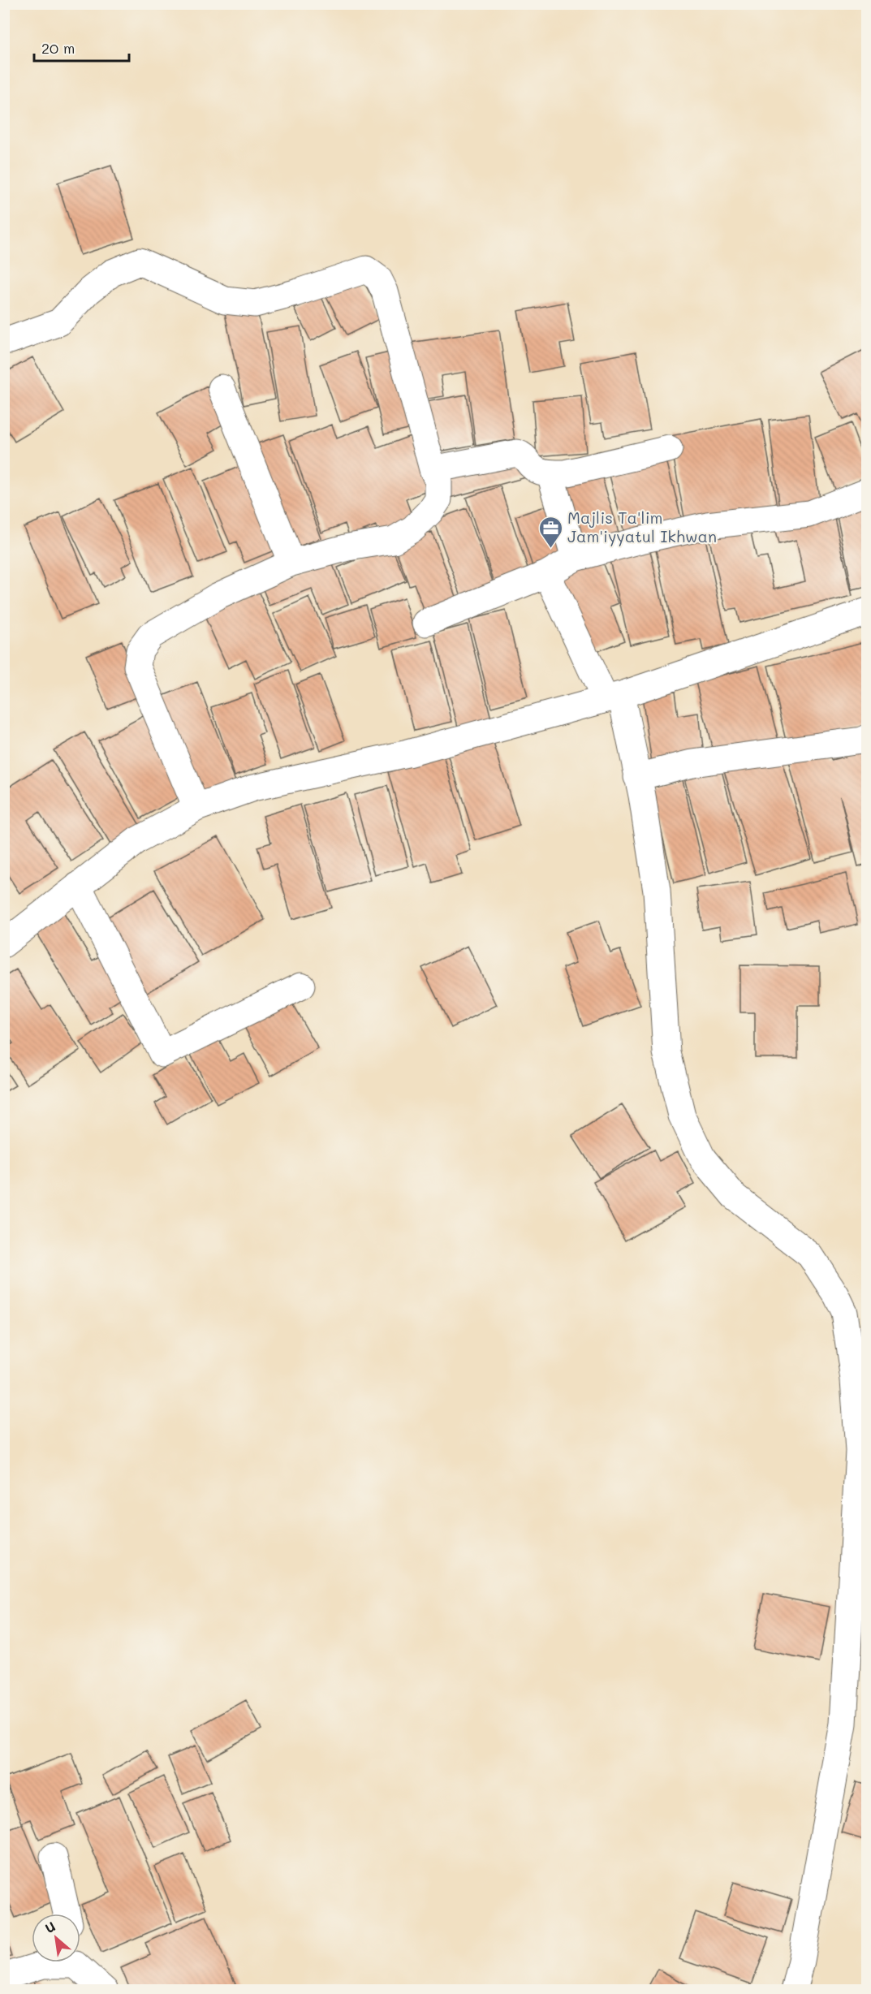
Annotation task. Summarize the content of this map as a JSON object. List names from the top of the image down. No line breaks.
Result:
{"places":{"office":["Majlis Ta'lim Jam'iyyatul Ikhwan"]},"scale_bar":"20 m","north":"top left"}
